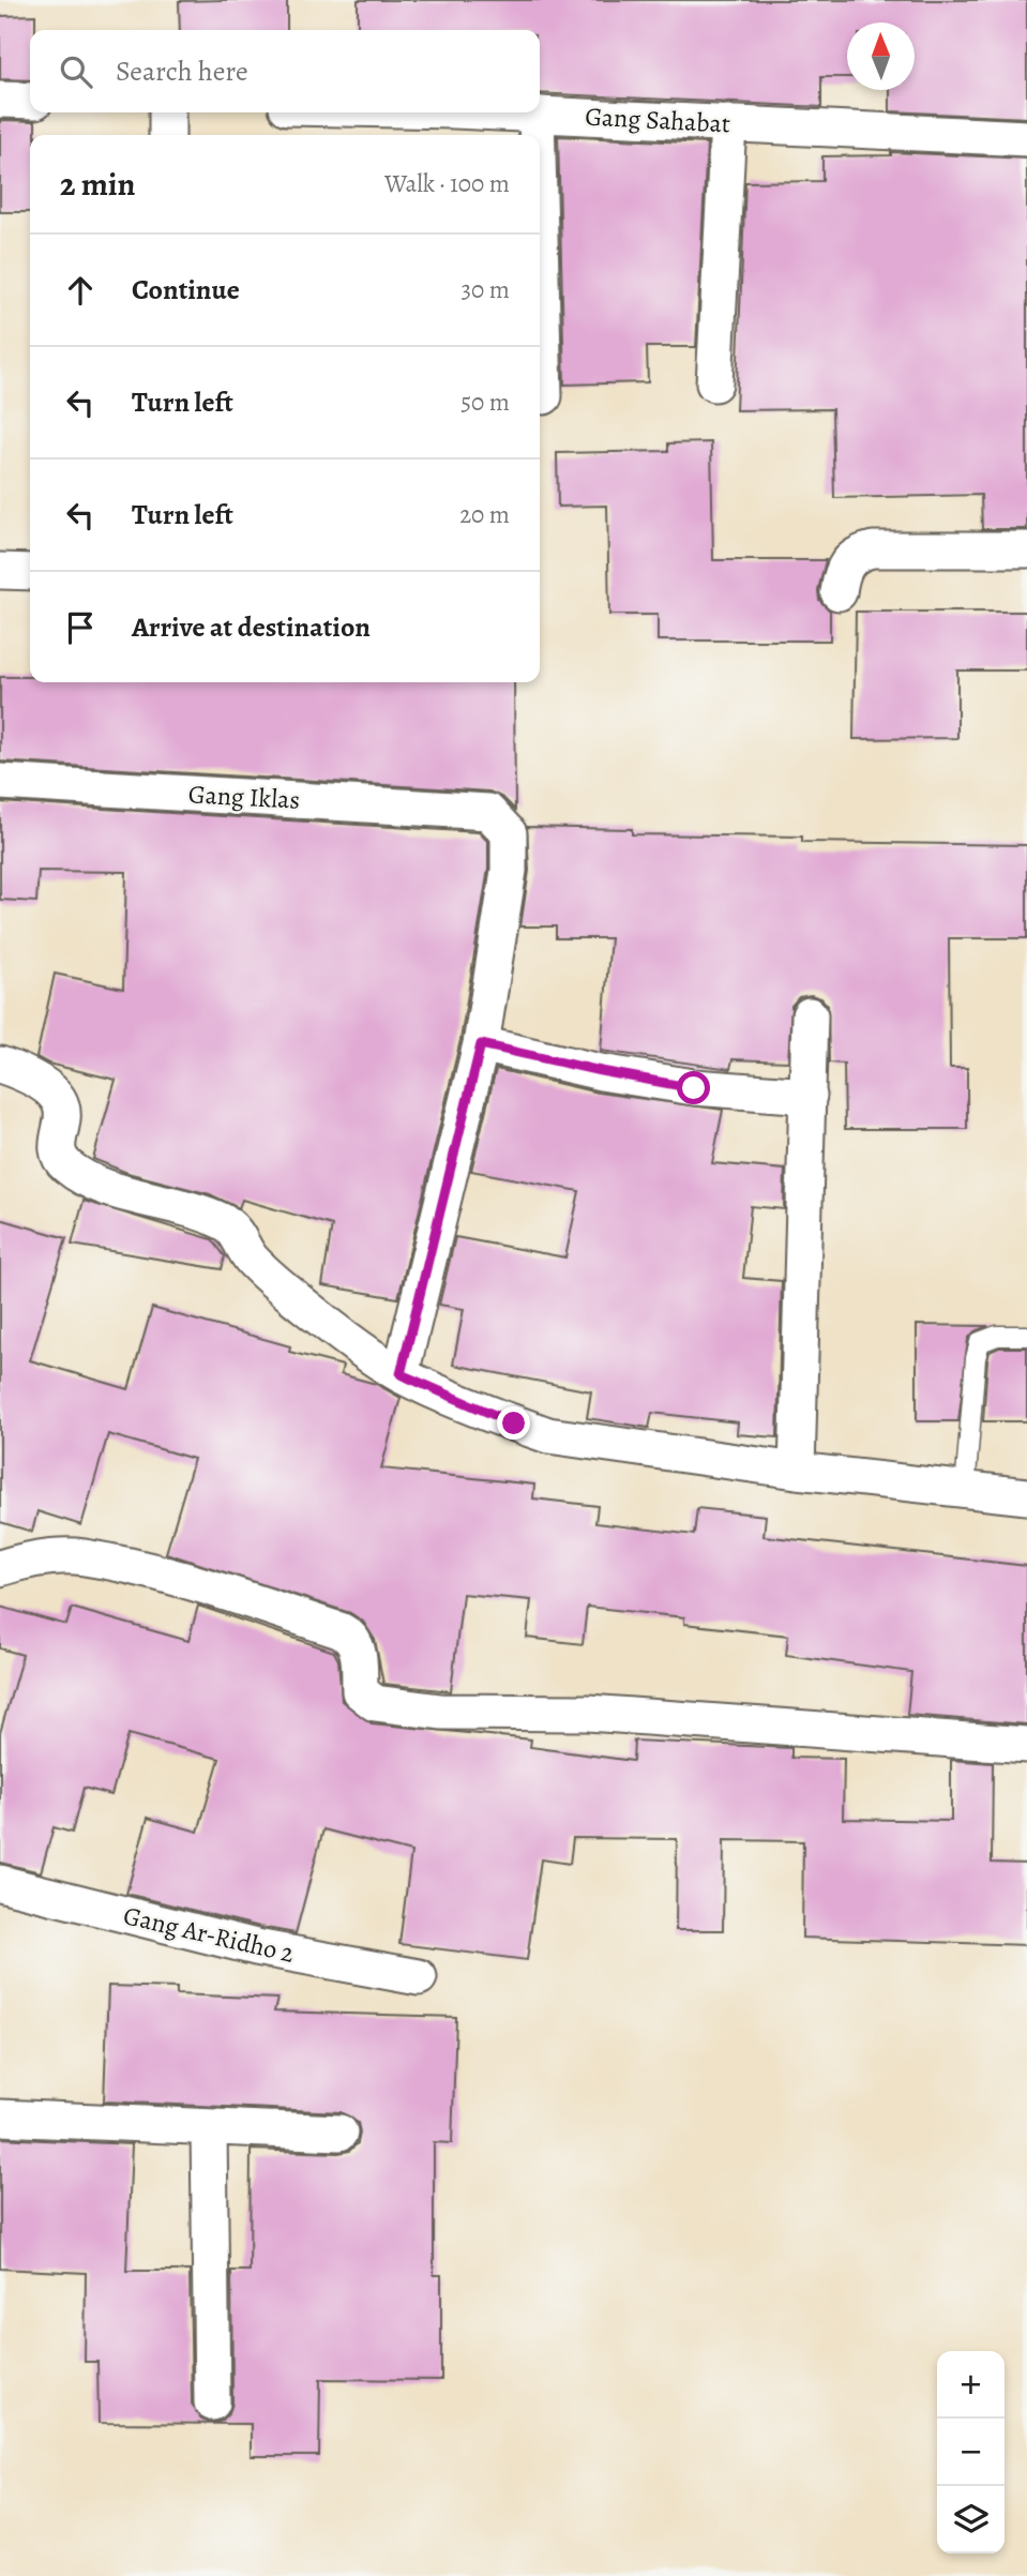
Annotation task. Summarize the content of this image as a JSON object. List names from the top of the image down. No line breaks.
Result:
{"streets":{"street":["Gang Sahabat","Gang Iklas","Gang Ar-Ridho 2"]},"north":"top","page":{"search":"Search here","heading":["2 min","Walk · 100 m"],"list":[["Continue","30 m"],["Turn left","50 m"],["Turn left","20 m"],"Arrive at destination"],"map_buttons":["+","−"]}}
